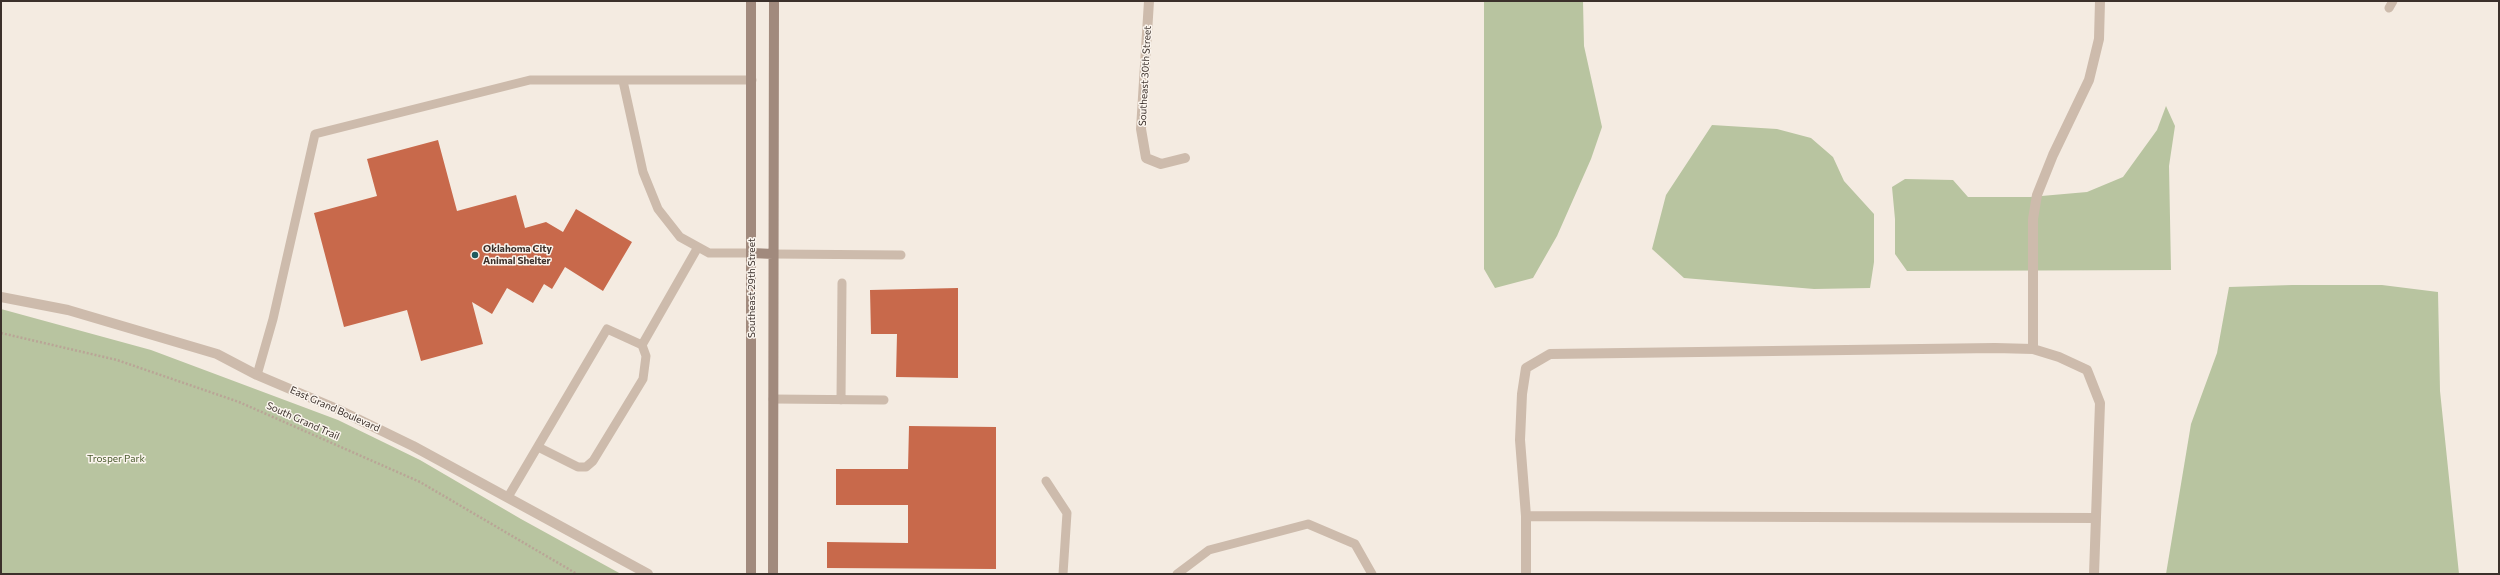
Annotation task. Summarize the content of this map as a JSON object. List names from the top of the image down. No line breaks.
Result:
{"streets":{"main road":["Southeast 29th Street"],"street":["Southeast 30th Street","East Grand Boulevard"],"path":["South Grand Trail"]},"parks":["Trosper Park"],"places":["Oklahoma City Animal Shelter"]}
